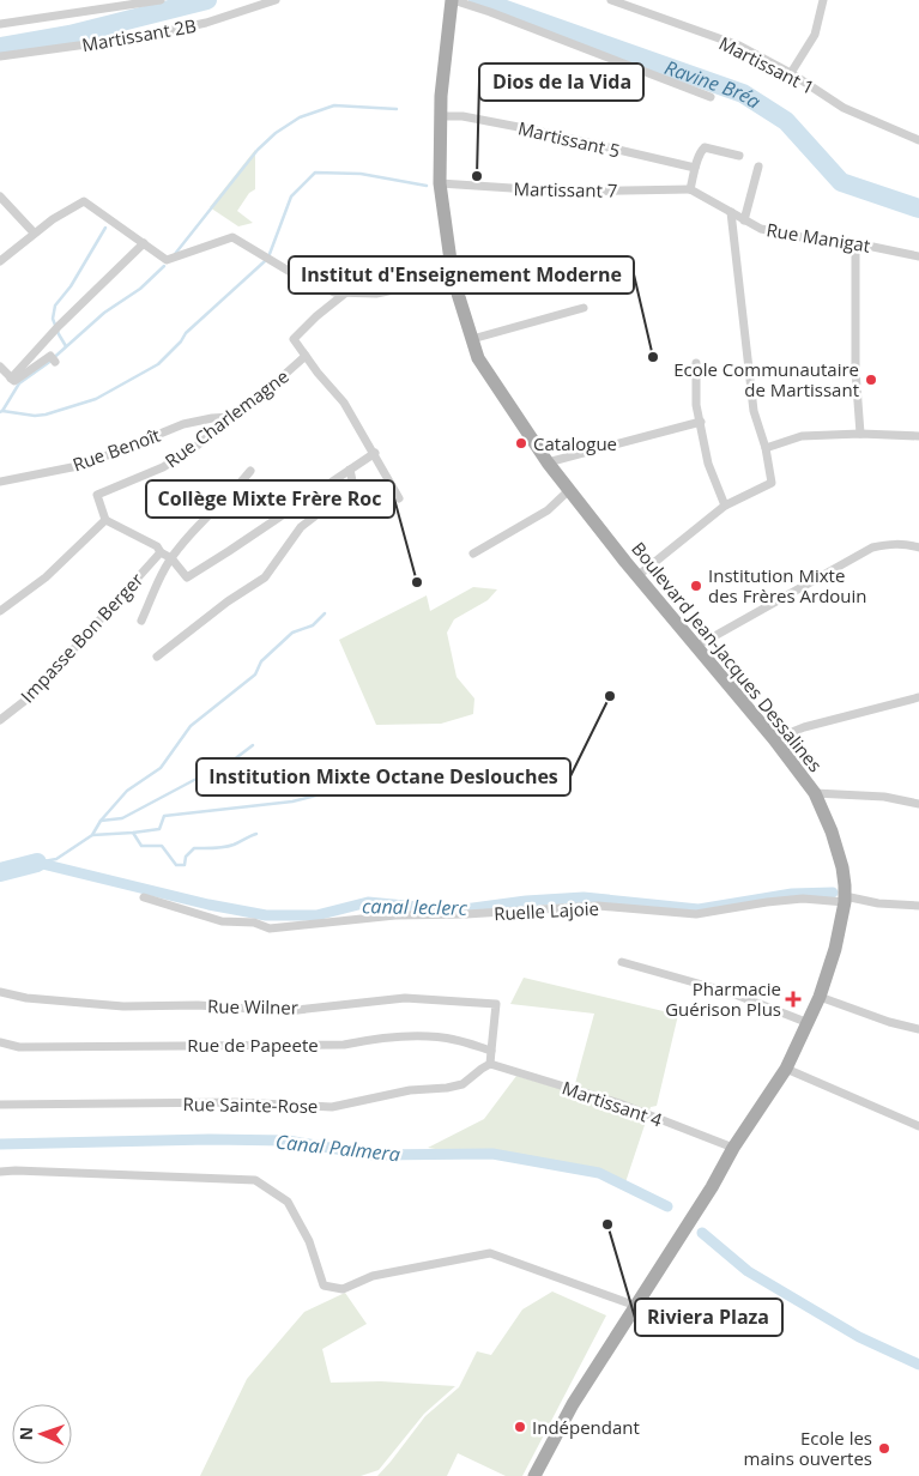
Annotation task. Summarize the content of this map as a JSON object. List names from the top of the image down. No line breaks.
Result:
{"streets":{"main road":["Boulevard Jean-Jacques Dessalines"],"street":["Martissant 2B","Martissant 1","Martissant 5","Martissant 7","Rue Manigat","Rue Charlemagne","Rue Benoît","Impasse Bon Berger","Ruelle Lajoie","Rue Wilner","Rue de Papeete","Martissant 4","Rue Sainte-Rose"]},"crossings":[["Martissant 5","Boulevard Jean-Jacques Dessalines"],["Martissant 7","Rue Manigat"],["Martissant 7","Boulevard Jean-Jacques Dessalines"],["Rue Charlemagne","Rue Benoît"],["Boulevard Jean-Jacques Dessalines","Ruelle Lajoie"],["Boulevard Jean-Jacques Dessalines","Martissant 4"],["Rue Wilner","Rue de Papeete"],["Martissant 4","Rue Sainte-Rose"]],"water":["Ravine Bréa","canal leclerc","Canal Palmera"],"places":{"other":["Dios de la Vida","Institut d'Enseignement Moderne","Ecole Communautaire de Martissant","Catalogue","Collège Mixte Frère Roc","Institution Mixte des Frères Ardouin","Institution Mixte Octane Deslouches","Riviera Plaza","Indépendant","Ecole les mains ouvertes"],"health":["Pharmacie Guérison Plus"]},"north":"left"}
